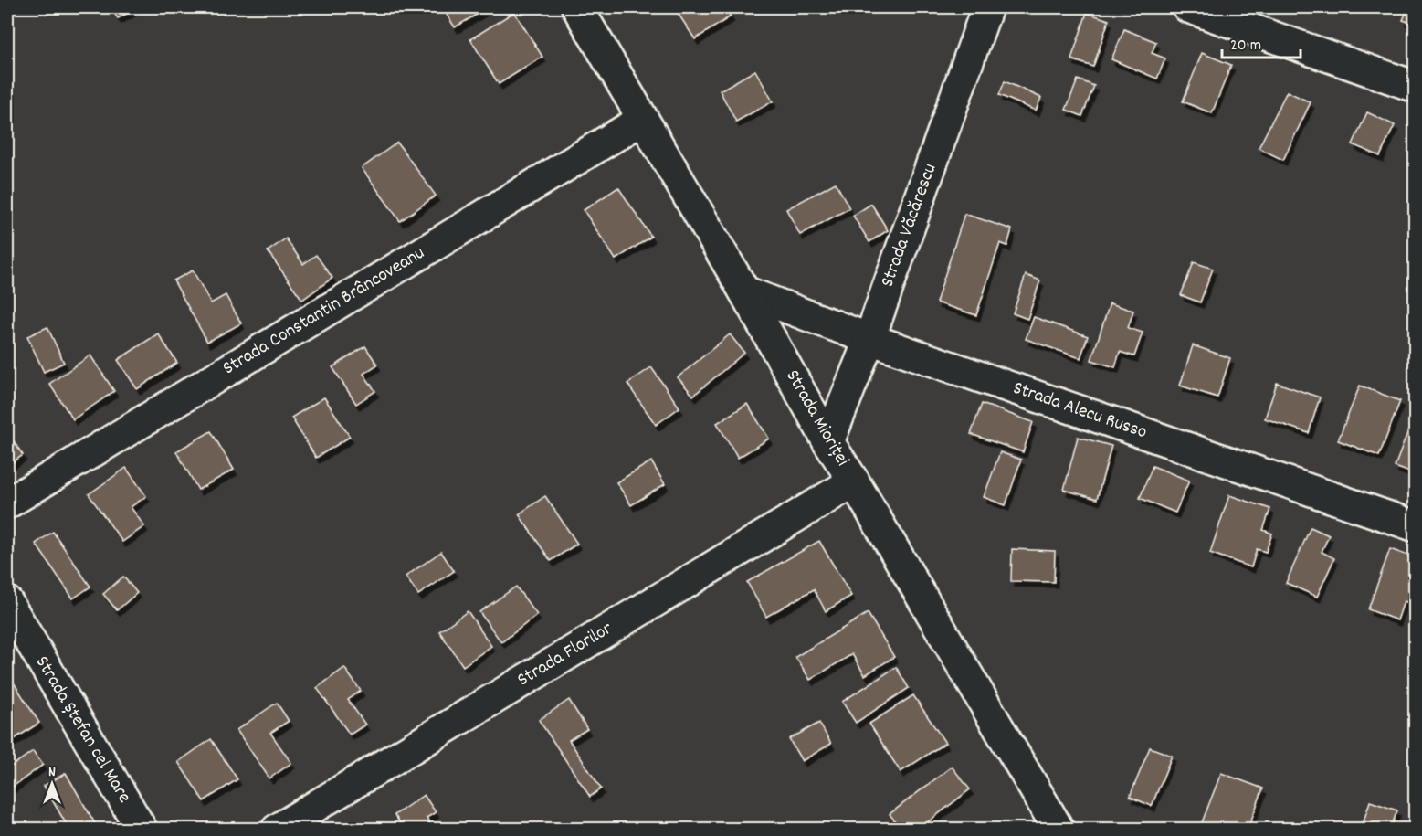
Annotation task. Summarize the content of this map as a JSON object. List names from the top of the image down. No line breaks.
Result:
{"streets":{"street":["Strada Văcărescu","Strada Constantin Brâncoveanu","Strada Alecu Russo","Strada Mioriței","Strada Florilor","Strada Ștefan cel Mare"]},"crossings":[["Strada Văcărescu","Strada Alecu Russo"],["Strada Văcărescu","Strada Mioriței"],["Strada Constantin Brâncoveanu","Strada Mioriței"],["Strada Alecu Russo","Strada Mioriței"],["Strada Mioriței","Strada Florilor"]],"scale_bar":"20 m","north":"top"}
